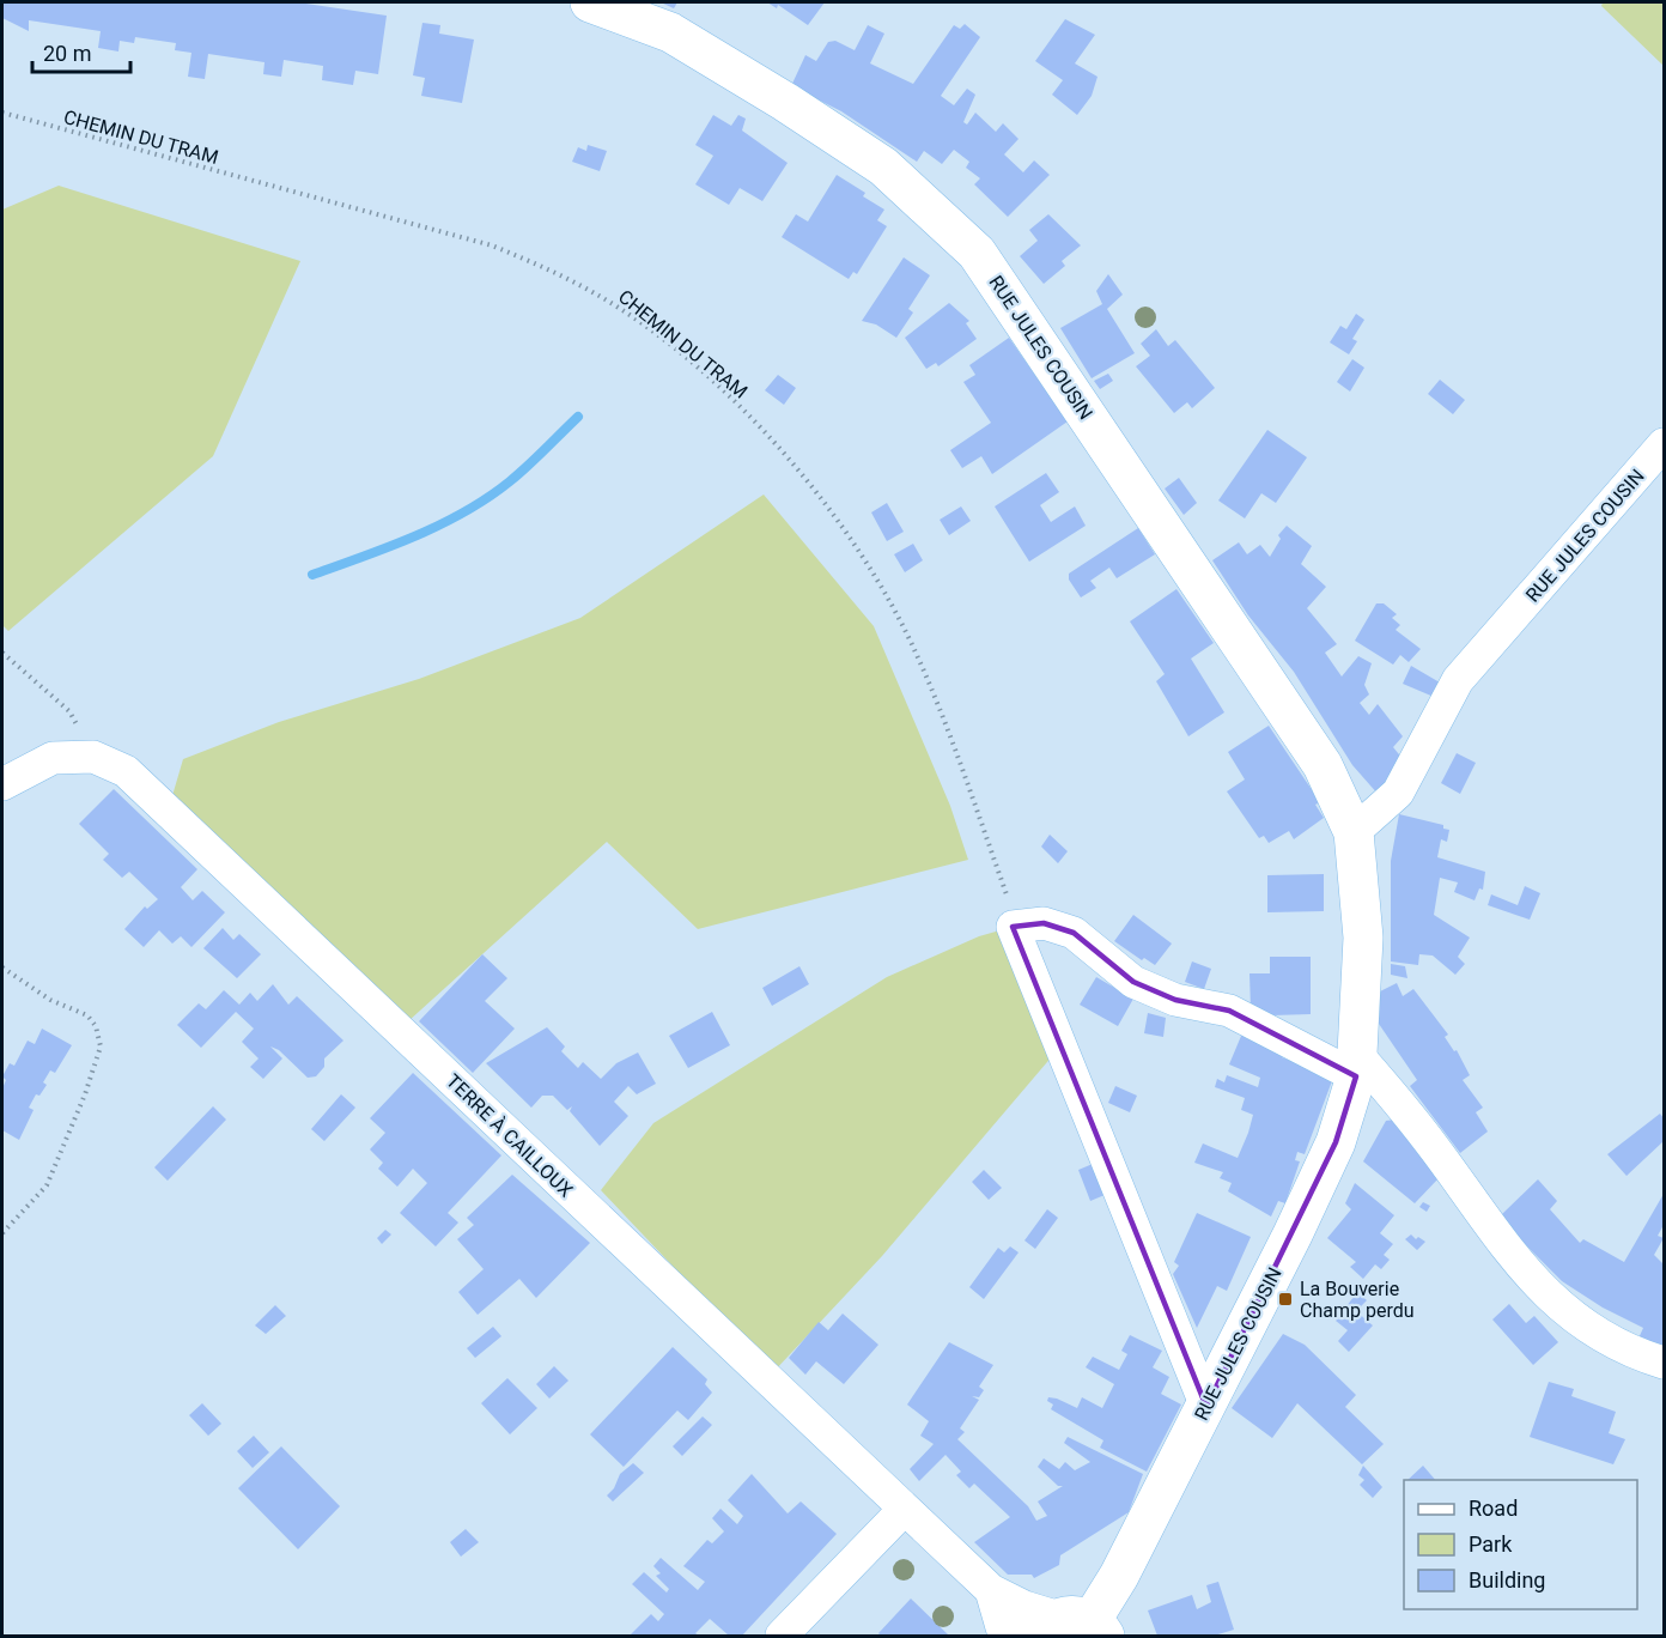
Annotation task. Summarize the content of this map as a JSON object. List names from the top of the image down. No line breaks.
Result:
{"streets":{"street":["RUE JULES COUSIN","TERRE À CAILLOUX"],"path":["CHEMIN DU TRAM"]},"crossings":[["RUE JULES COUSIN","TERRE À CAILLOUX"]],"places":{"transit":["La Bouverie Champ perdu"]},"legend":["Road","Park","Building"],"scale_bar":"20 m"}
